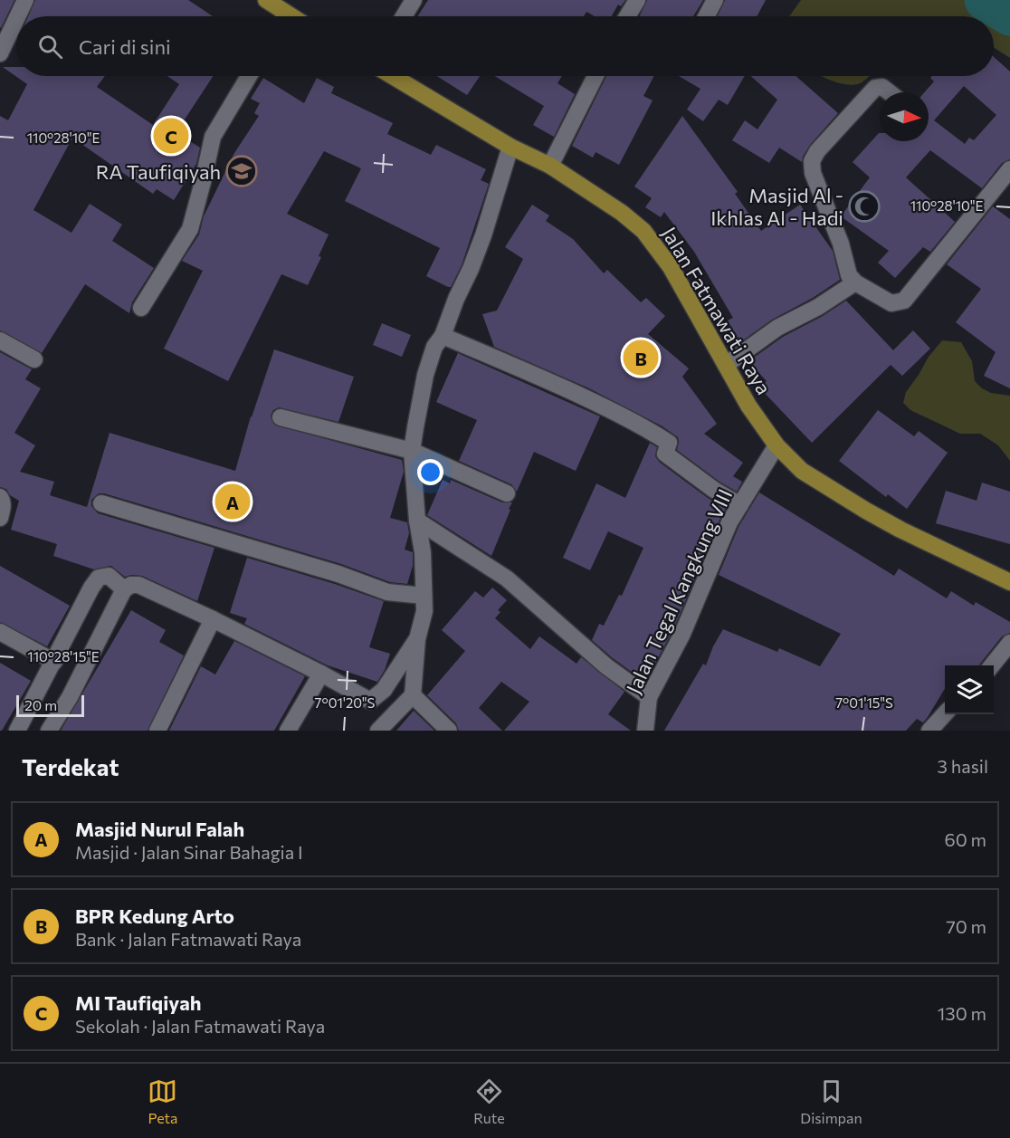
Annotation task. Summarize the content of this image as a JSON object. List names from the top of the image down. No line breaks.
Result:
{"streets":{"main road":["Jalan Fatmawati Raya"],"street":["Jalan Tegal Kangkung VIII"]},"crossings":[["Jalan Fatmawati Raya","Jalan Tegal Kangkung VIII"]],"places":{"school or university":["RA Taufiqiyah"],"mosque":["Masjid Al - Ikhlas Al - Hadi"]},"scale_bar":"20 m","north":"right","page":{"search":"Cari di sini","pins":["C","B","A"],"scale":"20 m","heading":["Terdekat","3 hasil"],"list":[{"mark":"A","name":"Masjid Nurul Falah","note":"Masjid · Jalan Sinar Bahagia I","value":"60 m"},{"mark":"B","name":"BPR Kedung Arto","note":"Bank · Jalan Fatmawati Raya","value":"70 m"},{"mark":"C","name":"MI Taufiqiyah","note":"Sekolah · Jalan Fatmawati Raya","value":"130 m"}],"nav":["Peta","Rute","Disimpan"]},"coordinates":["110°28'10\"E","110°28'15\"E","7°01'20\"S","7°01'15\"S"]}
